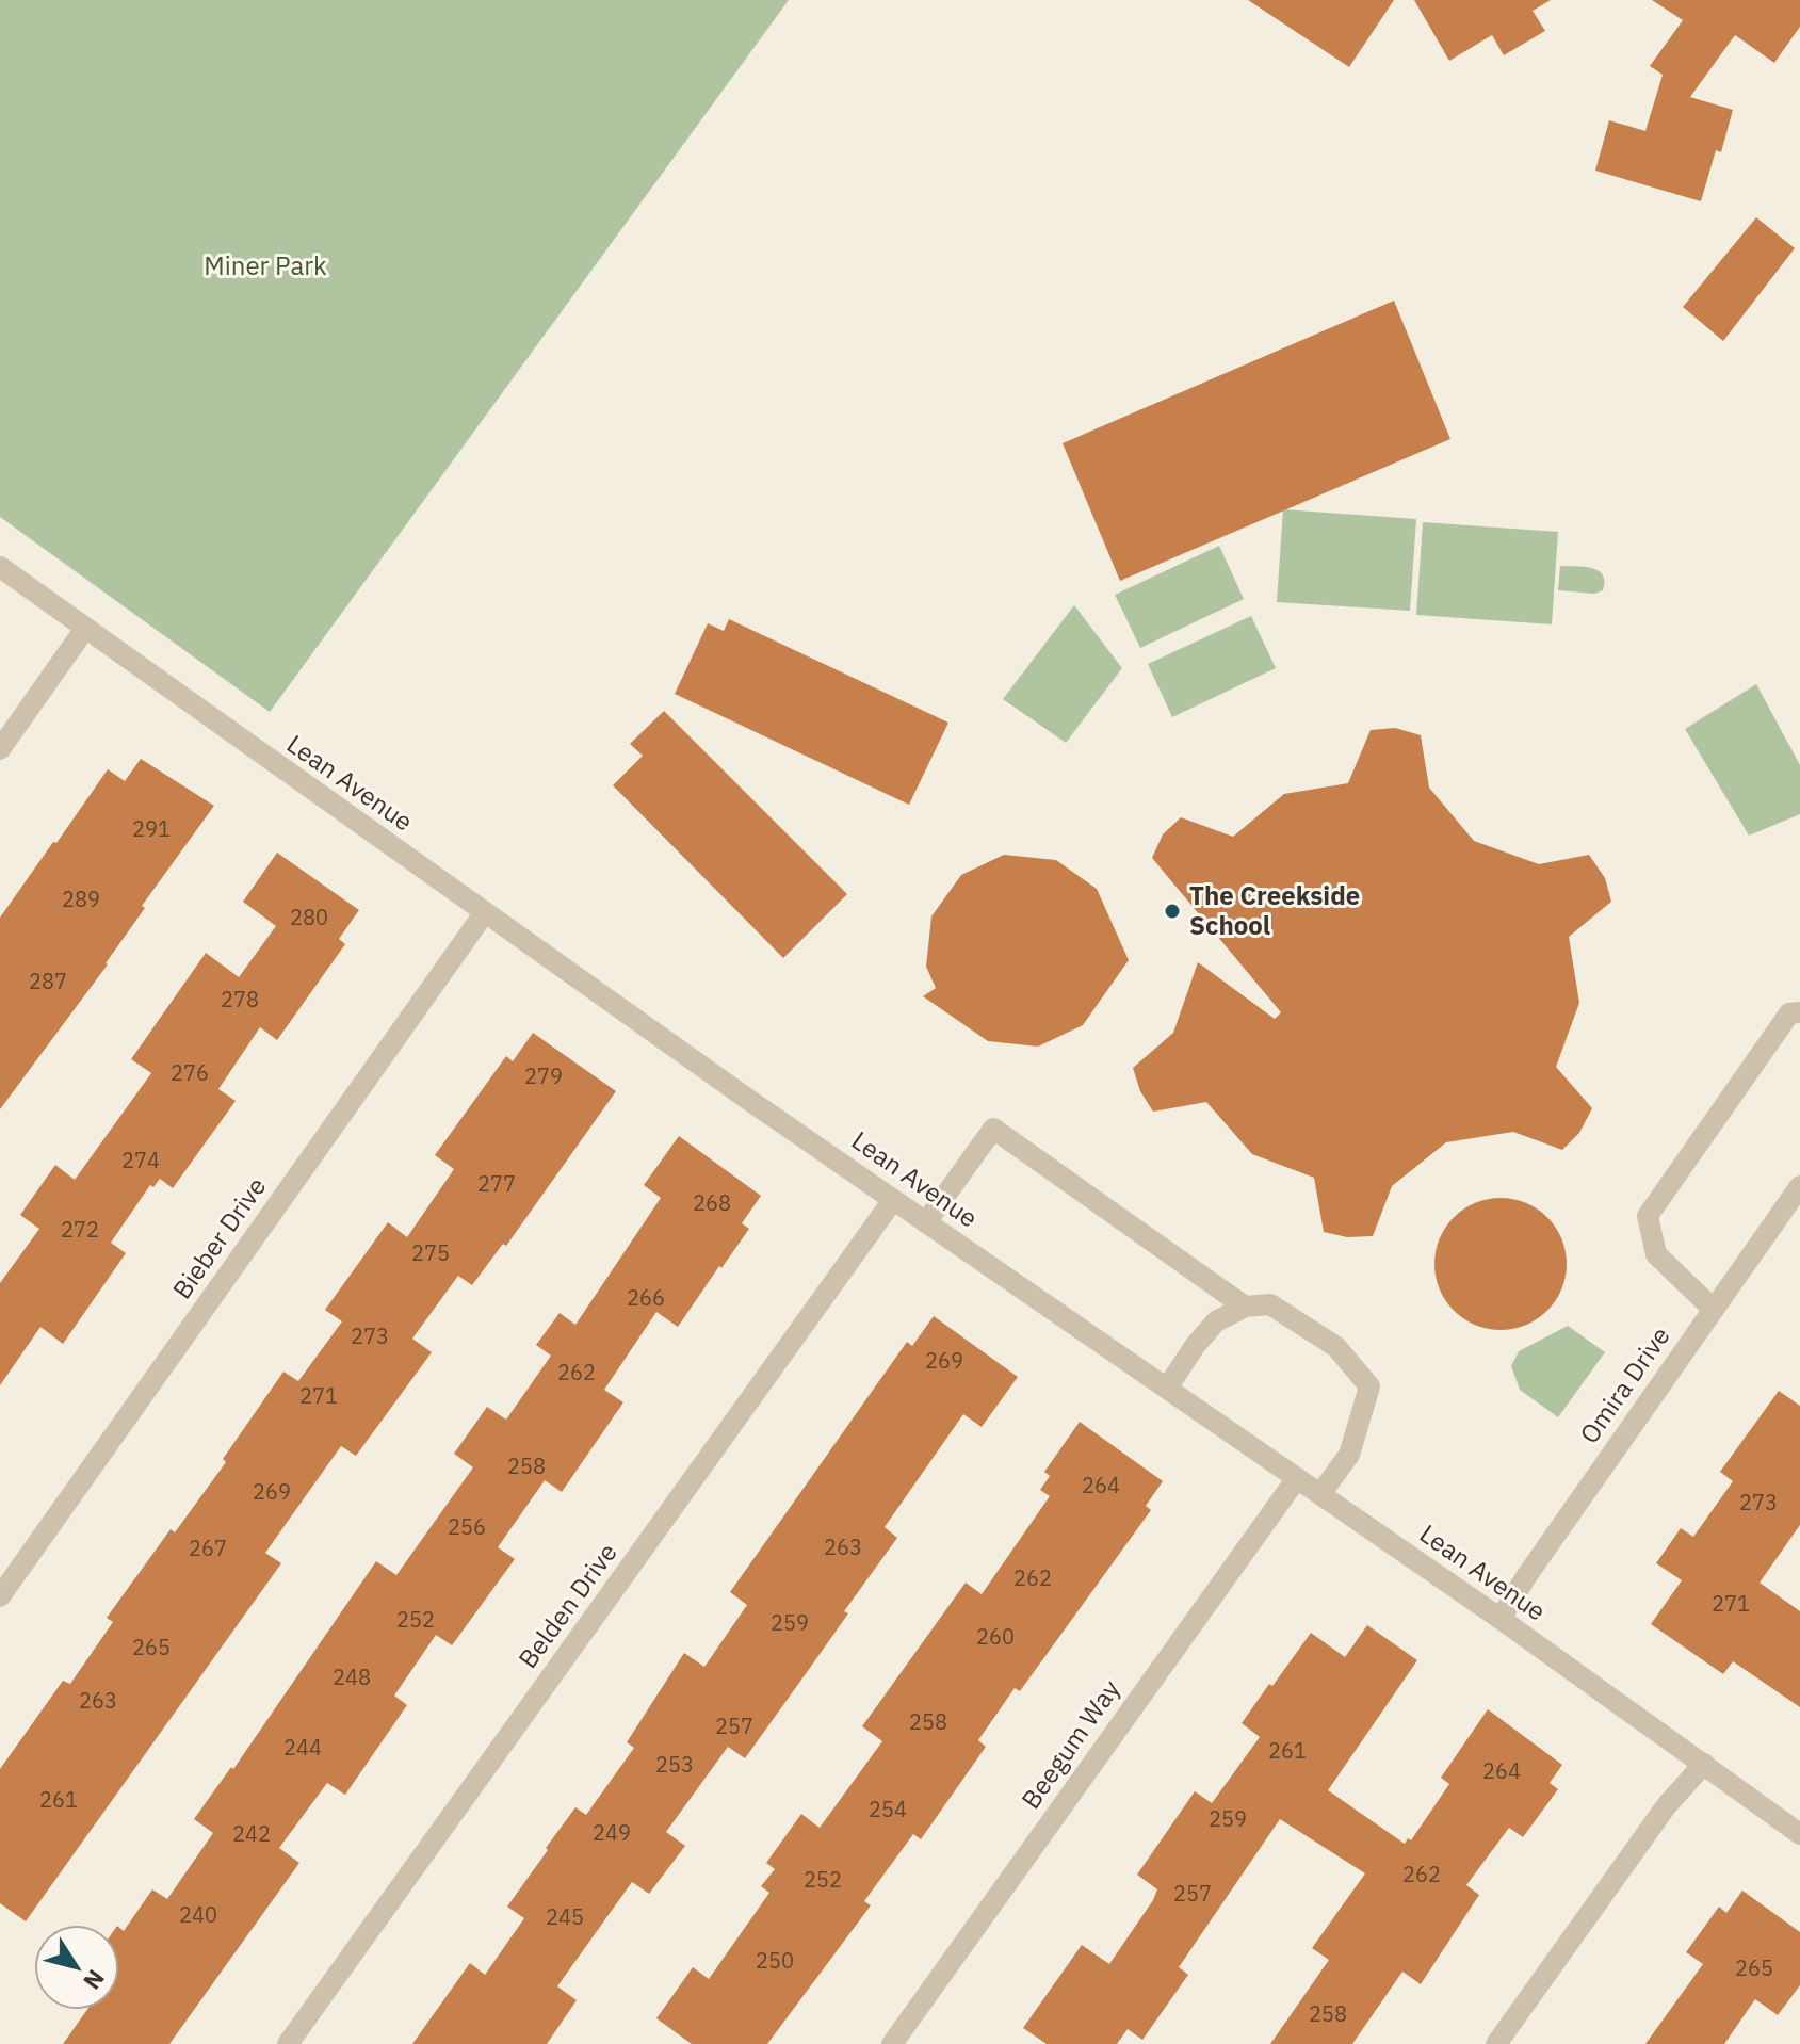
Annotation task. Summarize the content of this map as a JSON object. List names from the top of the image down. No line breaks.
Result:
{"streets":{"street":["Lean Avenue","Bieber Drive","Omira Drive","Belden Drive","Beegum Way"]},"crossings":[["Lean Avenue","Bieber Drive"],["Lean Avenue","Omira Drive"],["Lean Avenue","Belden Drive"],["Lean Avenue","Beegum Way"]],"parks":["Miner Park"],"places":["The Creekside School"],"house_numbers":["291","289","280","287","278","276","279","274","277","268","272","275","266","273","269","262","271","258","264","269","273","256","263","267","262","271","252","259","260","265","248","263","258","257","244","261","253","264","261","254","259","249","242","262","252","257","240","245","250","265","258"],"north":"bottom right"}
